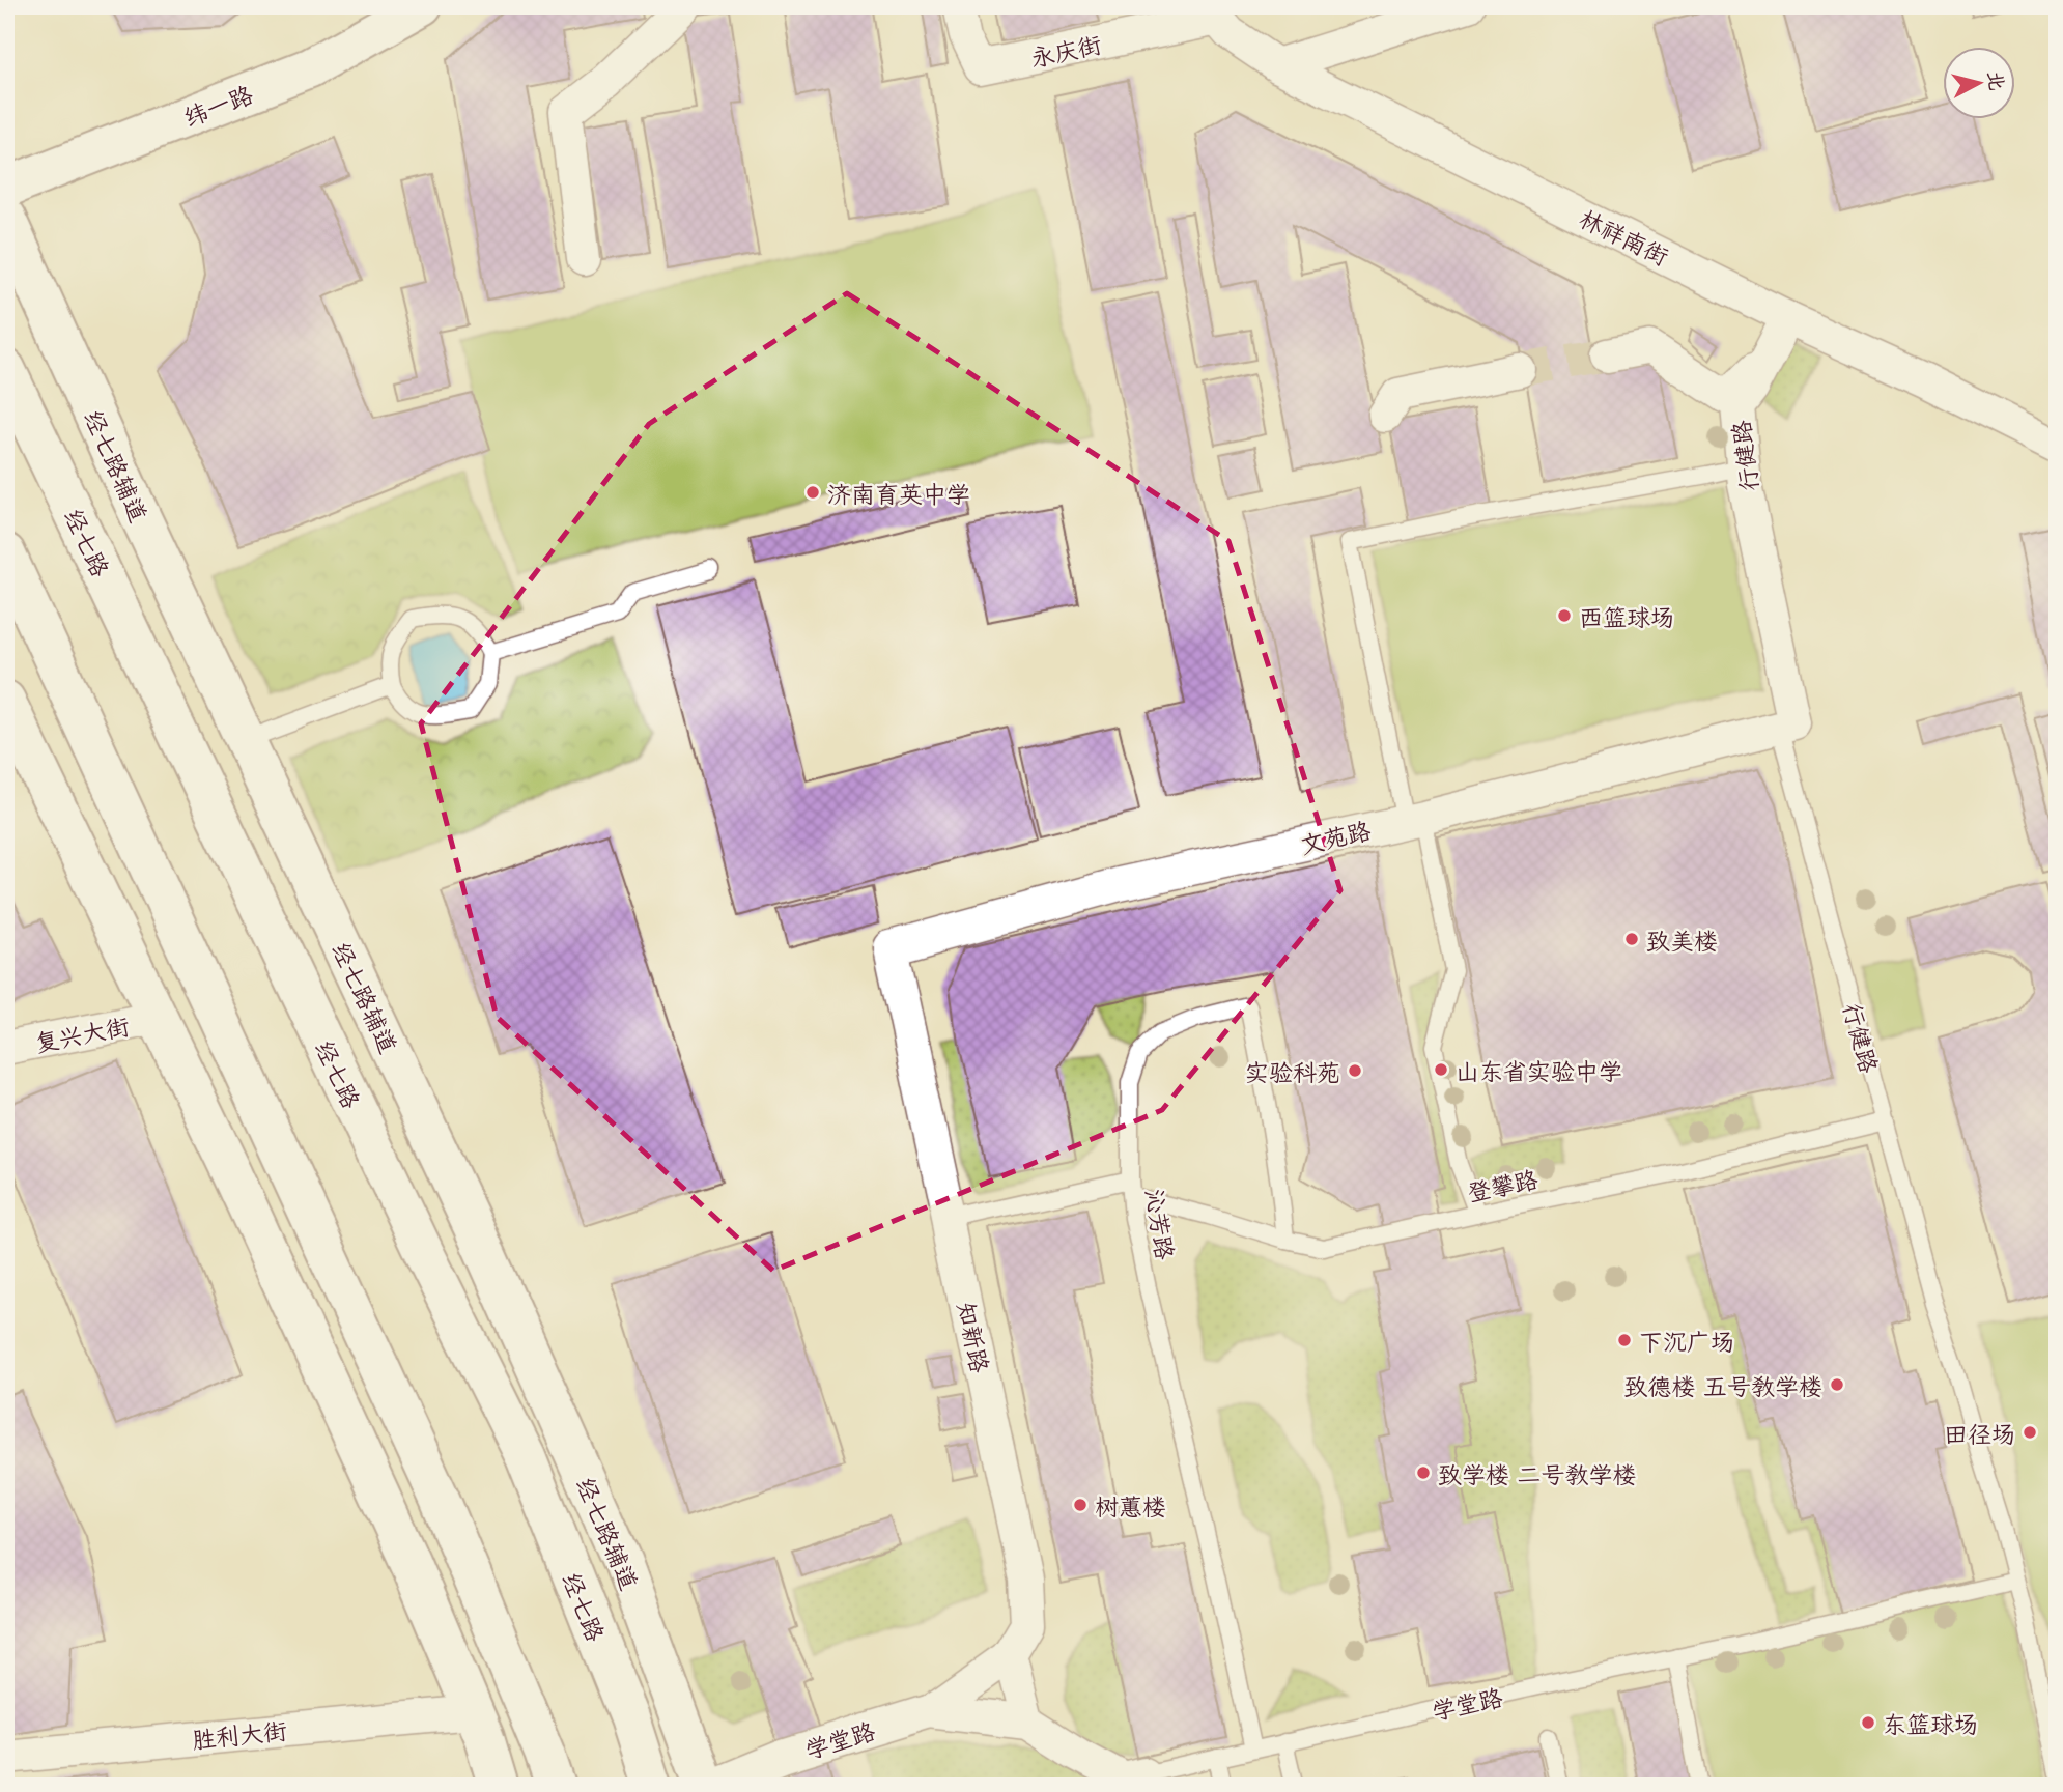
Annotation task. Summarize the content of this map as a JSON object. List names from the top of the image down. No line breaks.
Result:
{"streets":{"main road":["纬一路","经七路辅道","经七路"],"street":["永庆街","林祥南街","行健路","文苑路","复兴大街","知新路","学堂路","胜利大街"],"lane":["登攀路","沁芳路"]},"crossings":[["永庆街","林祥南街"],["林祥南街","行健路"],["行健路","文苑路"],["行健路","登攀路"],["行健路","学堂路"],["经七路辅道","学堂路"],["文苑路","知新路"],["登攀路","沁芳路"],["登攀路","知新路"],["沁芳路","学堂路"],["知新路","学堂路"]],"places":["济南育英中学","西篮球场","致美楼","山东省实验中学","实验科苑","下沉广场","致德楼 五号教学楼","田径场","致学楼 二号教学楼","树蕙楼","东篮球场"],"north":"right"}
